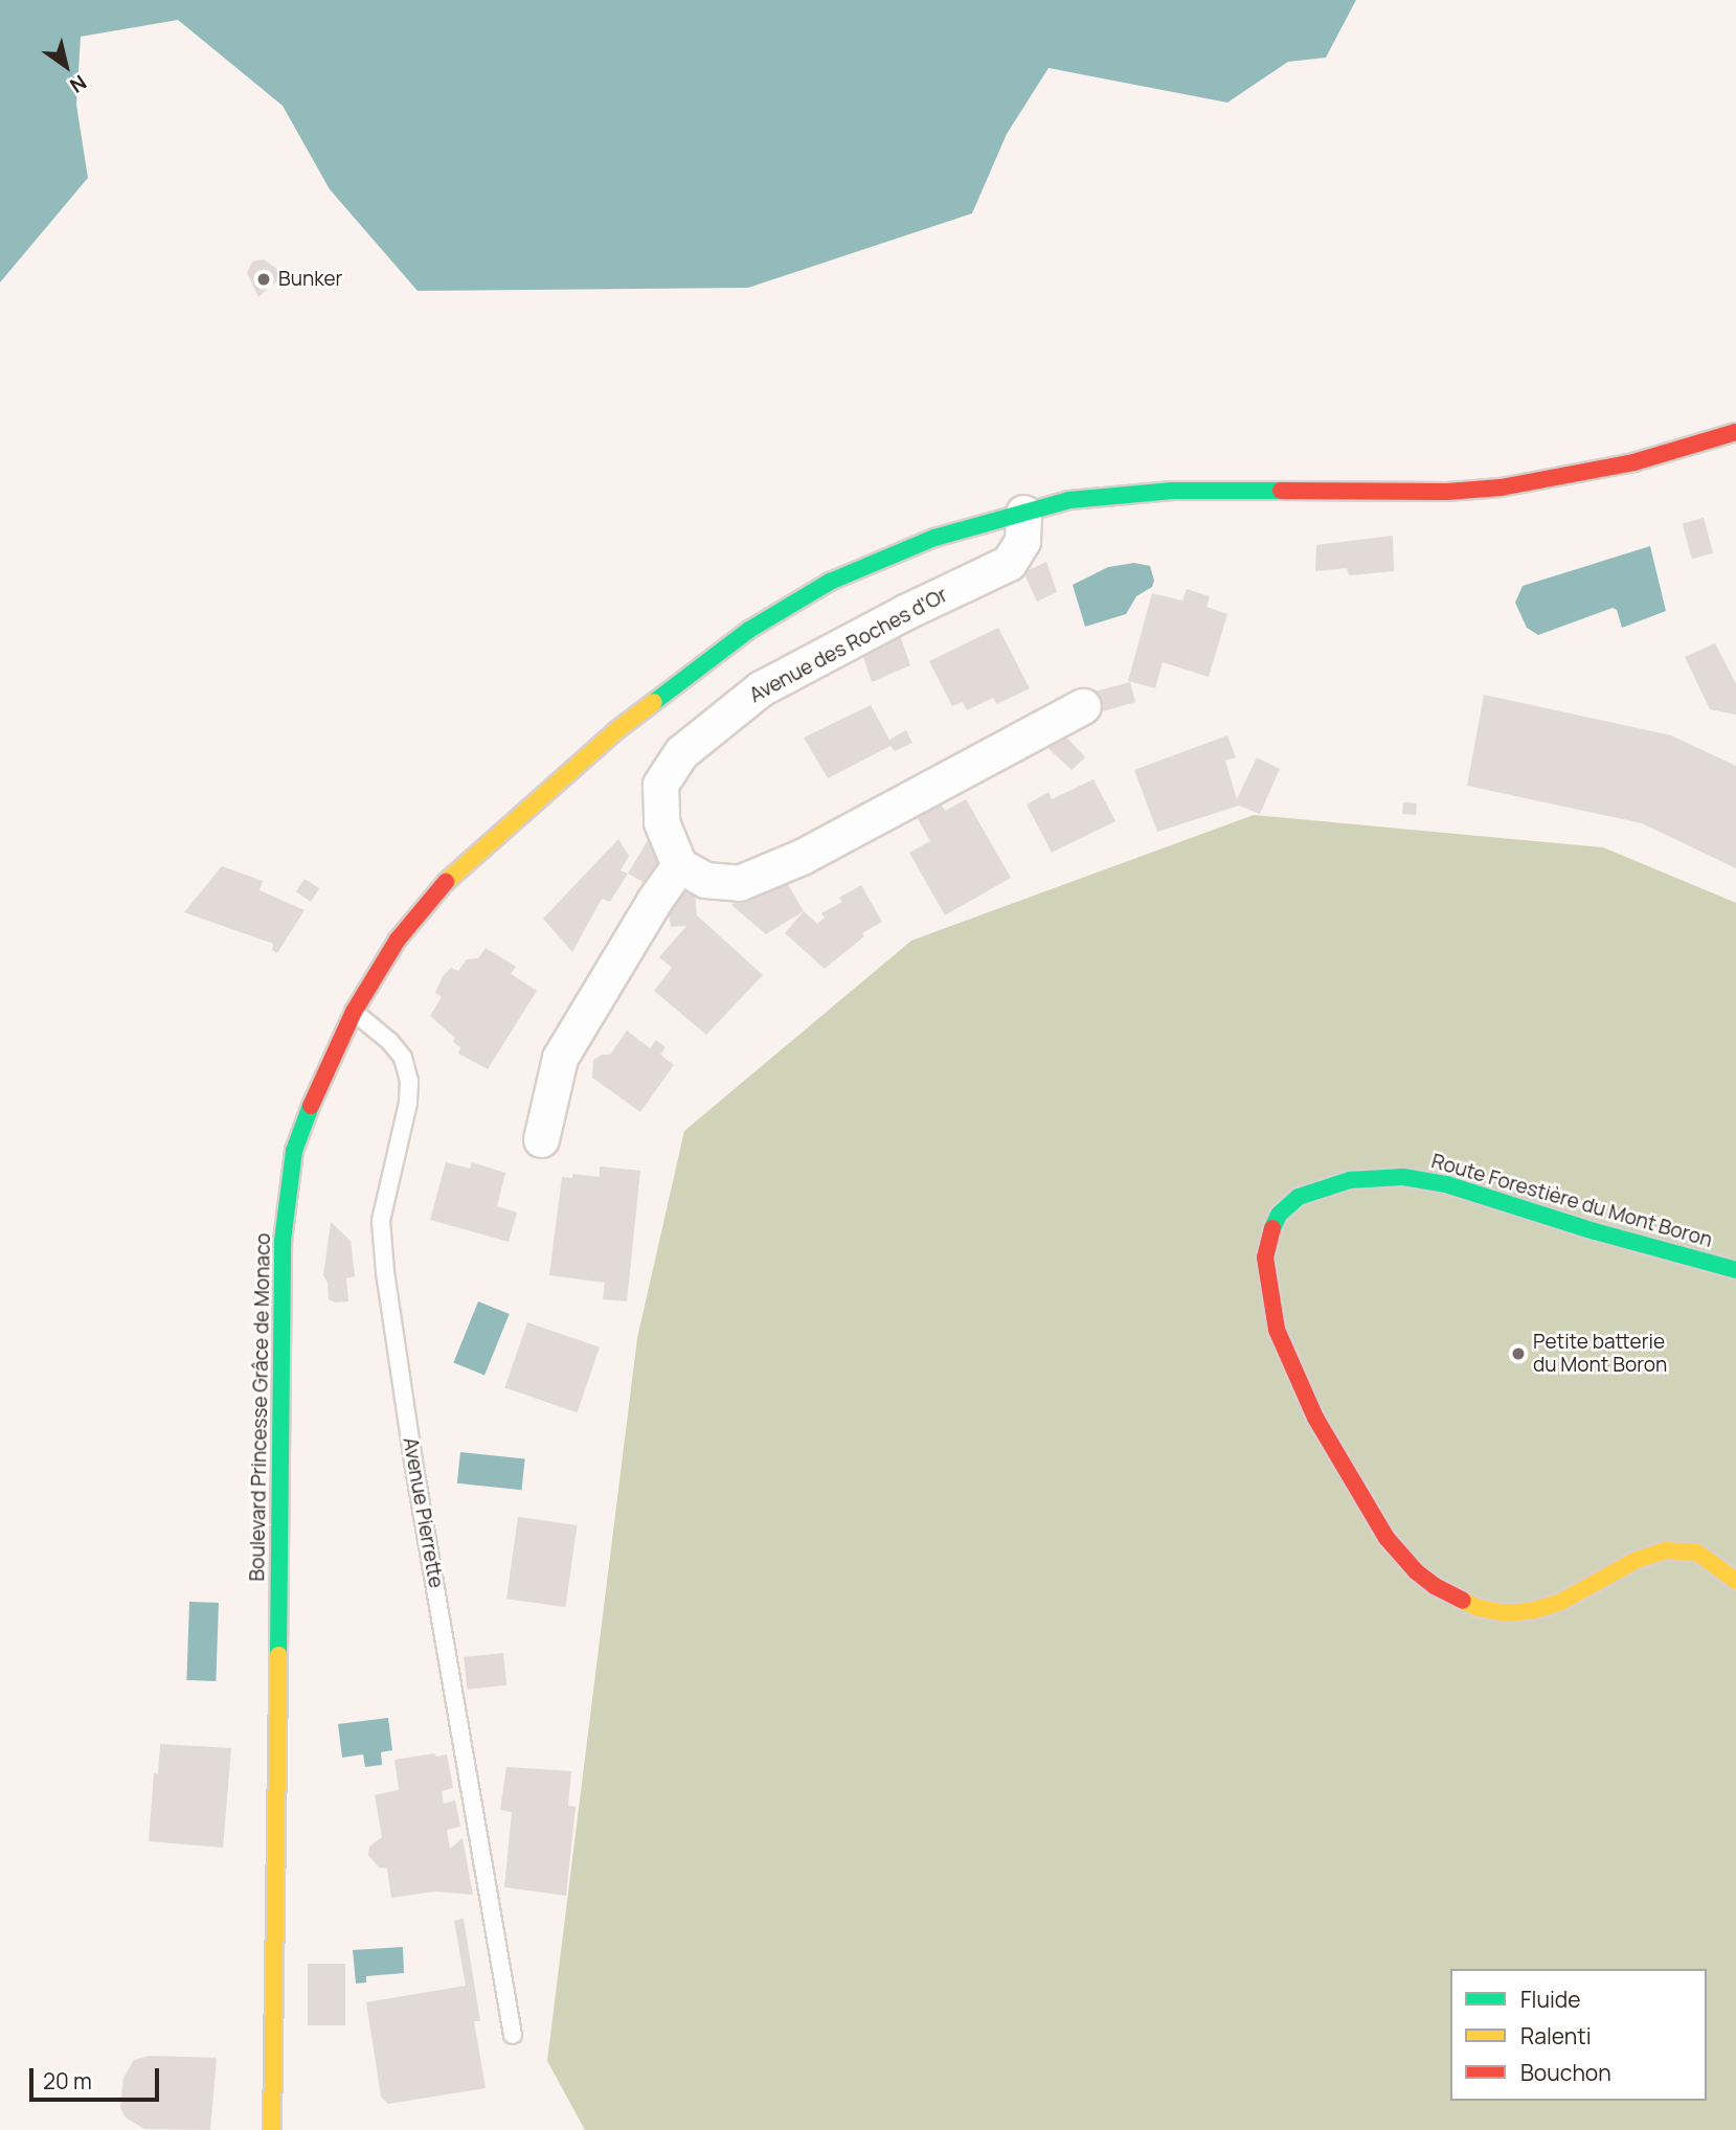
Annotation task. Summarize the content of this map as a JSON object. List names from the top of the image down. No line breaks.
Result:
{"streets":{"main road":["Route Forestière du Mont Boron","Boulevard Princesse Grâce de Monaco"],"street":["Avenue des Roches d'Or"],"lane":["Avenue Pierrette"]},"crossings":[["Avenue des Roches d'Or","Boulevard Princesse Grâce de Monaco"],["Boulevard Princesse Grâce de Monaco","Avenue Pierrette"]],"places":["Bunker","Petite batterie du Mont Boron"],"legend":["Fluide","Ralenti","Bouchon"],"scale_bar":"20 m","north":"bottom right"}
